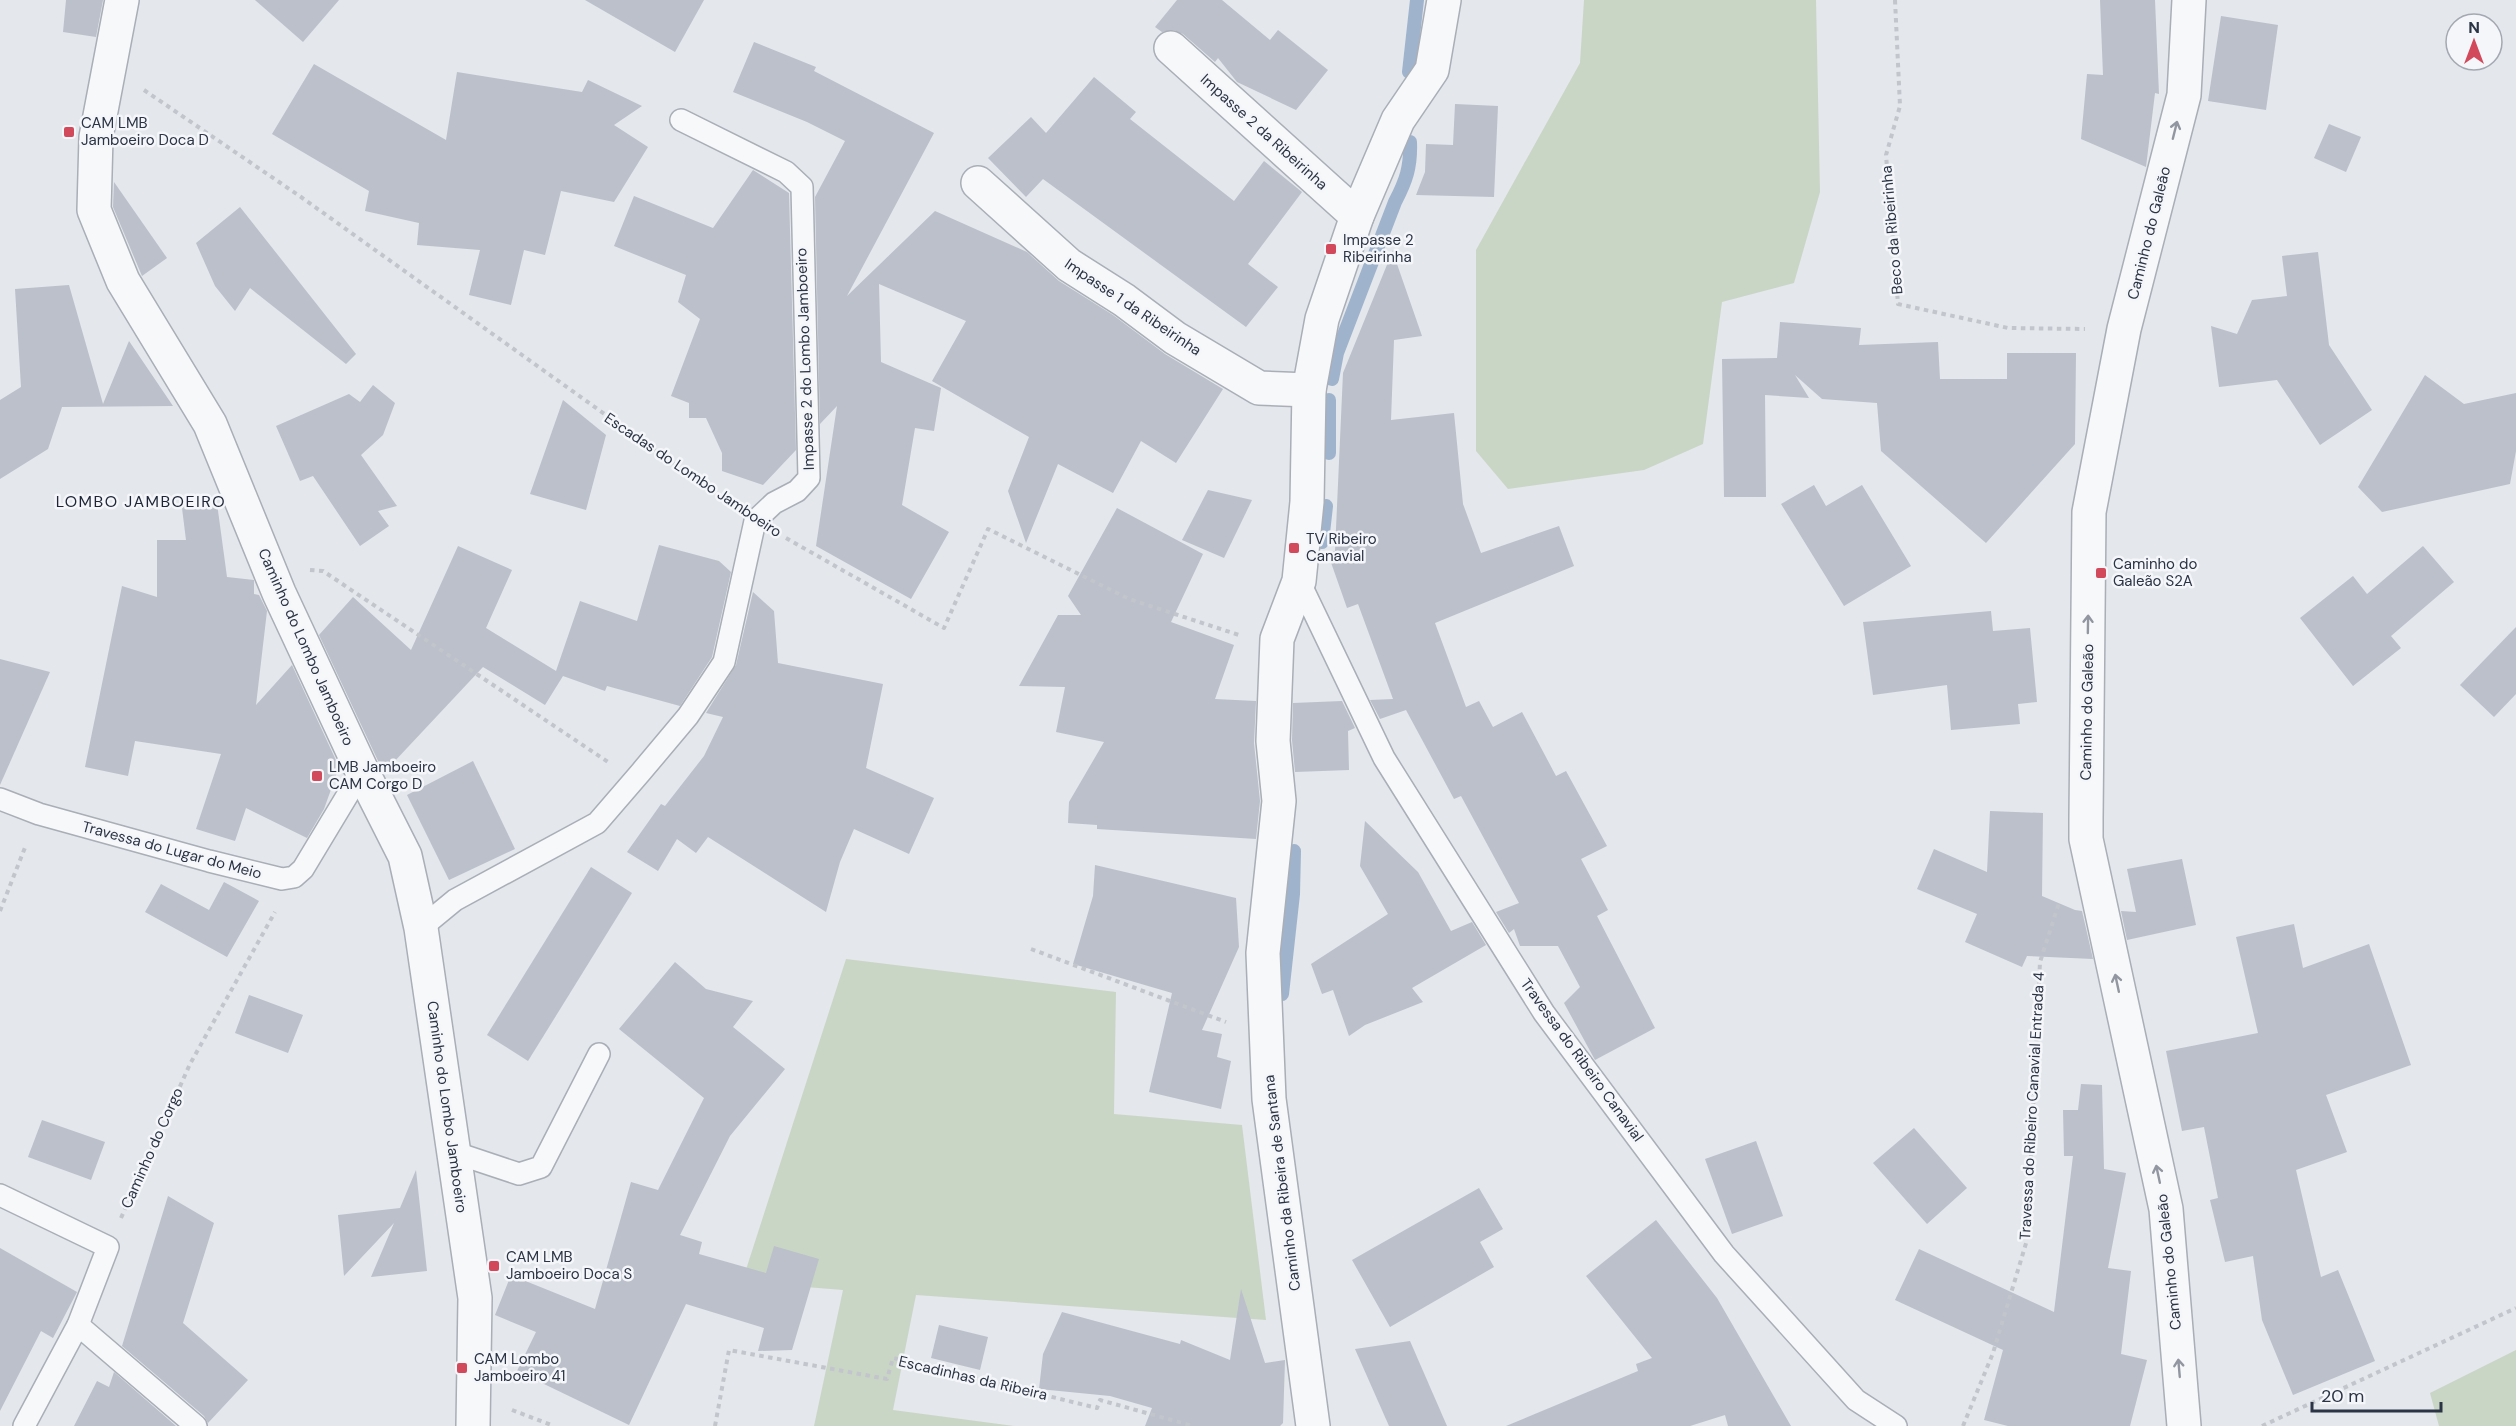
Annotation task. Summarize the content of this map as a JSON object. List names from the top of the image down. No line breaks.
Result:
{"streets":{"street":["Impasse 2 da Ribeirinha","Caminho do Galeão","Impasse 1 da Ribeirinha","Caminho do Lombo Jamboeiro","Caminho da Ribeira de Santana"],"lane":["Impasse 2 do Lombo Jamboeiro","Travessa do Lugar do Meio","Travessa do Ribeiro Canavial"],"path":["Beco da Ribeirinha","Escadas do Lombo Jamboeiro","Travessa do Ribeiro Canavial Entrada 4","Caminho do Corgo","Escadinhas da Ribeira"]},"crossings":[["Impasse 2 da Ribeirinha","Caminho da Ribeira de Santana"],["Beco da Ribeirinha","Caminho do Galeão"],["Impasse 1 da Ribeirinha","Caminho da Ribeira de Santana"],["Impasse 2 do Lombo Jamboeiro","Escadas do Lombo Jamboeiro"],["Escadas do Lombo Jamboeiro","Caminho do Lombo Jamboeiro"],["Escadas do Lombo Jamboeiro","Caminho da Ribeira de Santana"],["Travessa do Lugar do Meio","Caminho do Corgo"],["Travessa do Ribeiro Canavial","Caminho da Ribeira de Santana"]],"one_way":["Caminho do Galeão"],"districts":["LOMBO JAMBOEIRO"],"places":{"transit":["CAM LMB Jamboeiro Doca D","Impasse 2 Ribeirinha","TV Ribeiro Canavial","Caminho do Galeão S2A","LMB Jamboeiro CAM Corgo D","CAM LMB Jamboeiro Doca S","CAM Lombo Jamboeiro 41"]},"scale_bar":"20 m","north":"top"}
